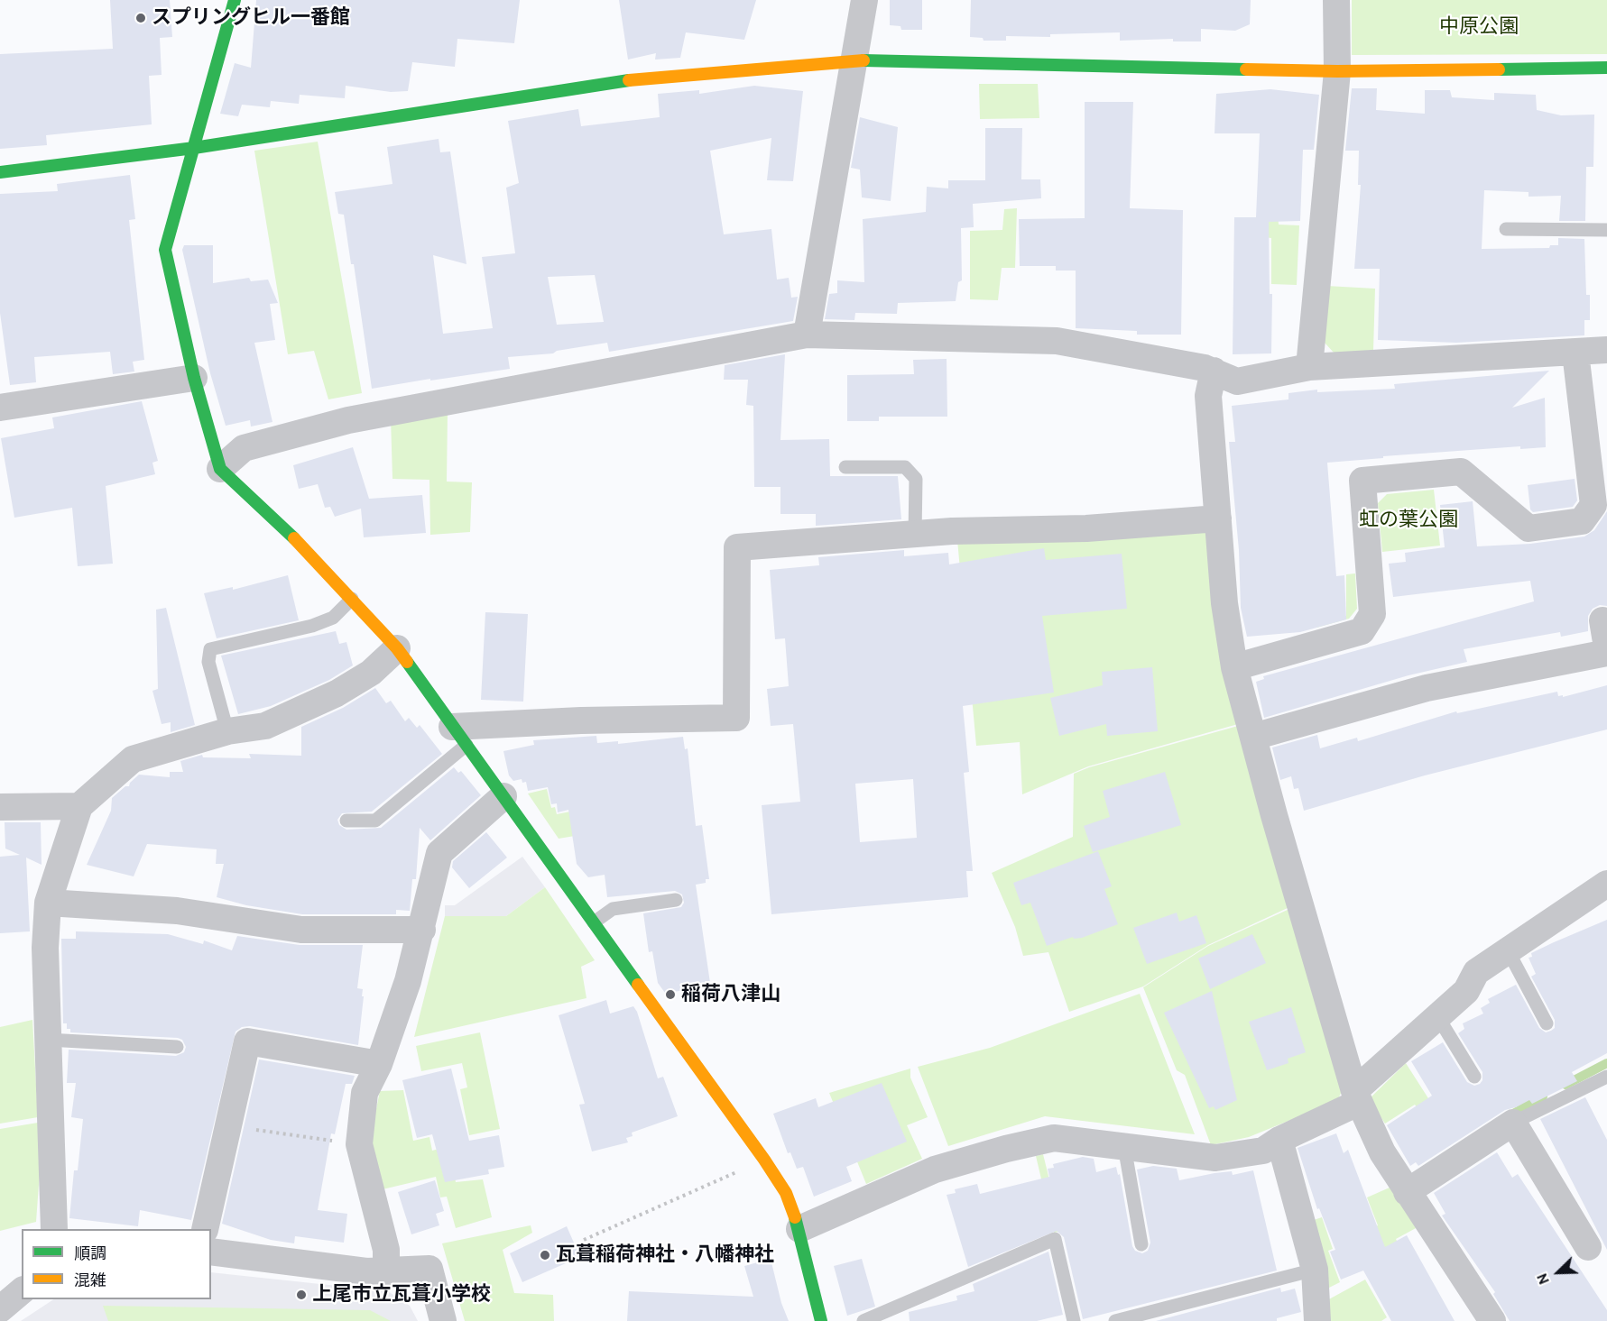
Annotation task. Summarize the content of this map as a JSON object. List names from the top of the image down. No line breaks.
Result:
{"parks":["中原公園","虹の葉公園"],"places":["スプリングヒル一番館","稲荷八津山","瓦葺稲荷神社・八幡神社","上尾市立瓦葺小学校"],"legend":["順調","混雑"],"north":"bottom left"}
